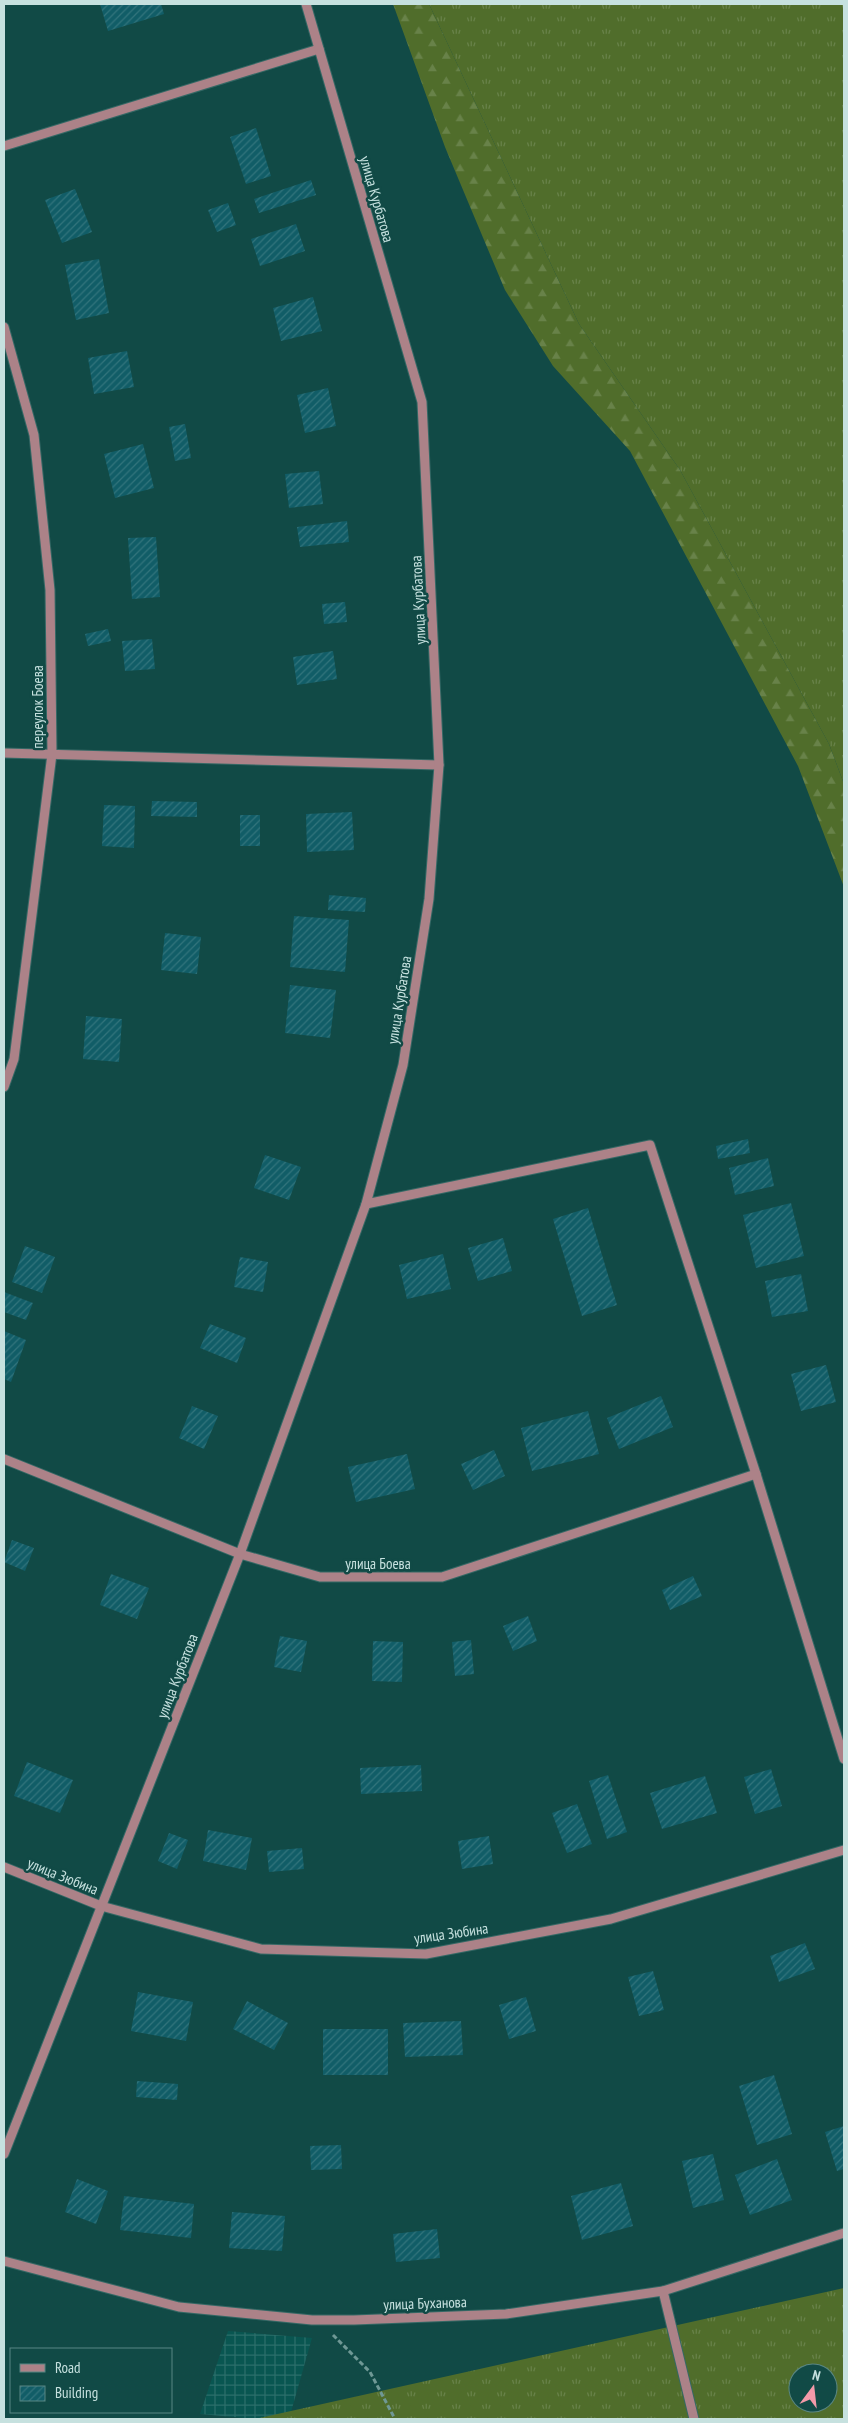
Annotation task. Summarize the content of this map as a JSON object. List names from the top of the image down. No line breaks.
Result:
{"streets":{"street":["улица Курбатова","переулок Боева","улица Боева","улица Зюбина","улица Буханова"]},"crossings":[["улица Курбатова","улица Боева"],["улица Курбатова","улица Зюбина"]],"legend":["Road","Building"],"north":"top"}
